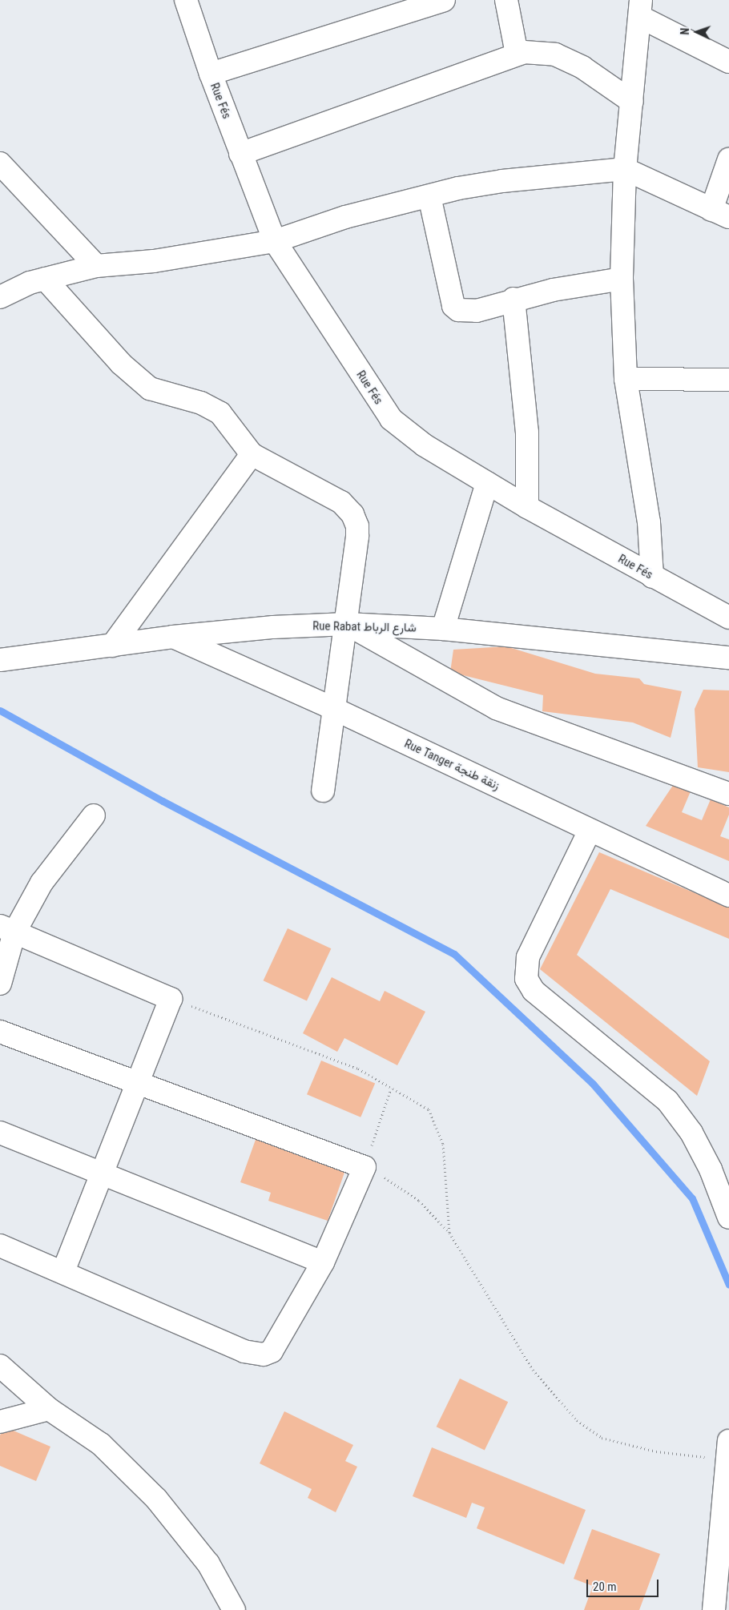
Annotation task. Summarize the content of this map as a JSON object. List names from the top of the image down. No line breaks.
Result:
{"streets":{"street":["Rue Fés","Rue Rabat شارع الرباط","Rue Tanger زنقة طنجة"]},"crossings":[["Rue Rabat شارع الرباط","Rue Tanger زنقة طنجة"]],"scale_bar":"20 m","north":"left"}
